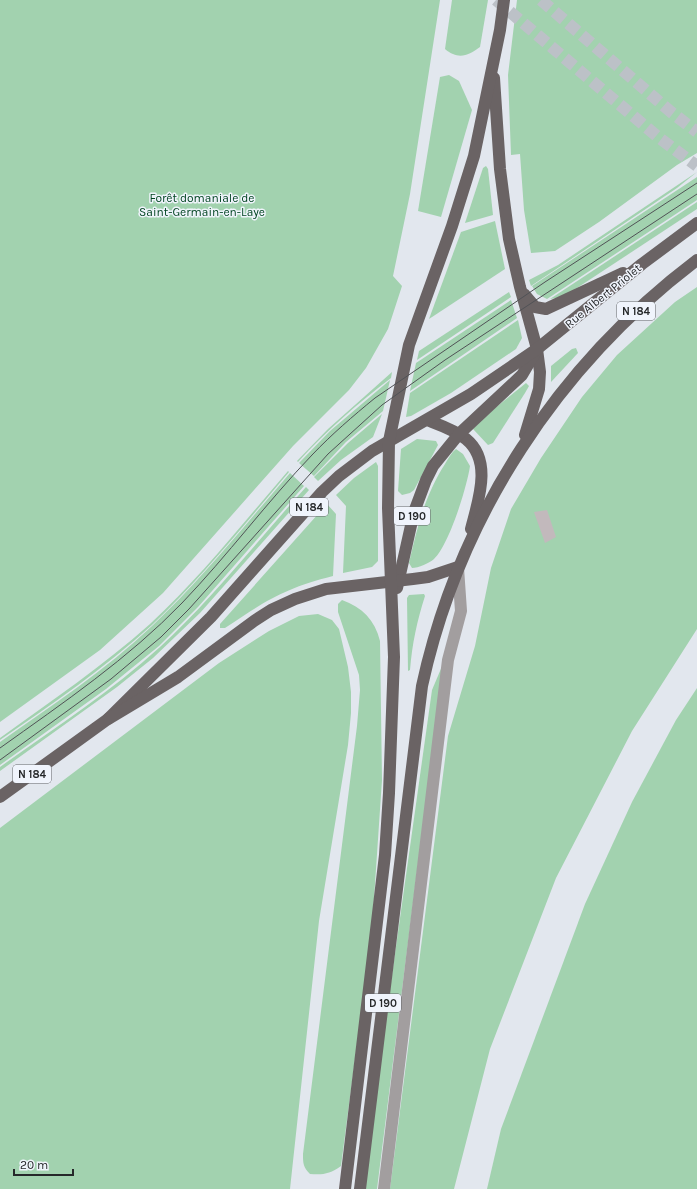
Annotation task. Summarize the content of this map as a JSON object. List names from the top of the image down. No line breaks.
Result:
{"streets":{"main road":["Rue Albert Priolet","N 184","D 190"]},"crossings":[["Rue Albert Priolet","N 184"],["Rue Albert Priolet","D 190"],["N 184","D 190"]],"parks":["Forêt domaniale de Saint-Germain-en-Laye"],"scale_bar":"20 m"}
